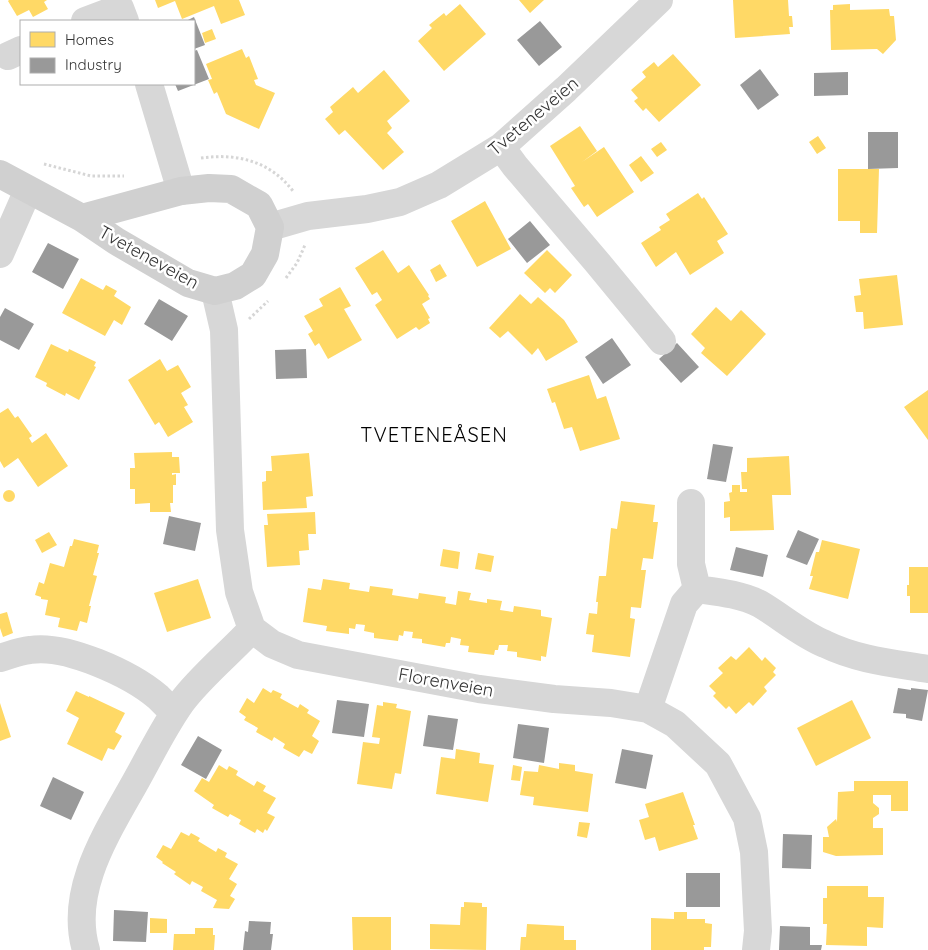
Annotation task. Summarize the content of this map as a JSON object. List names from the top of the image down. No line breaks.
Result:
{"streets":{"street":["Tveteneveien","Florenveien"]},"districts":["TVETENEÅSEN"],"legend":["Homes","Industry"]}
